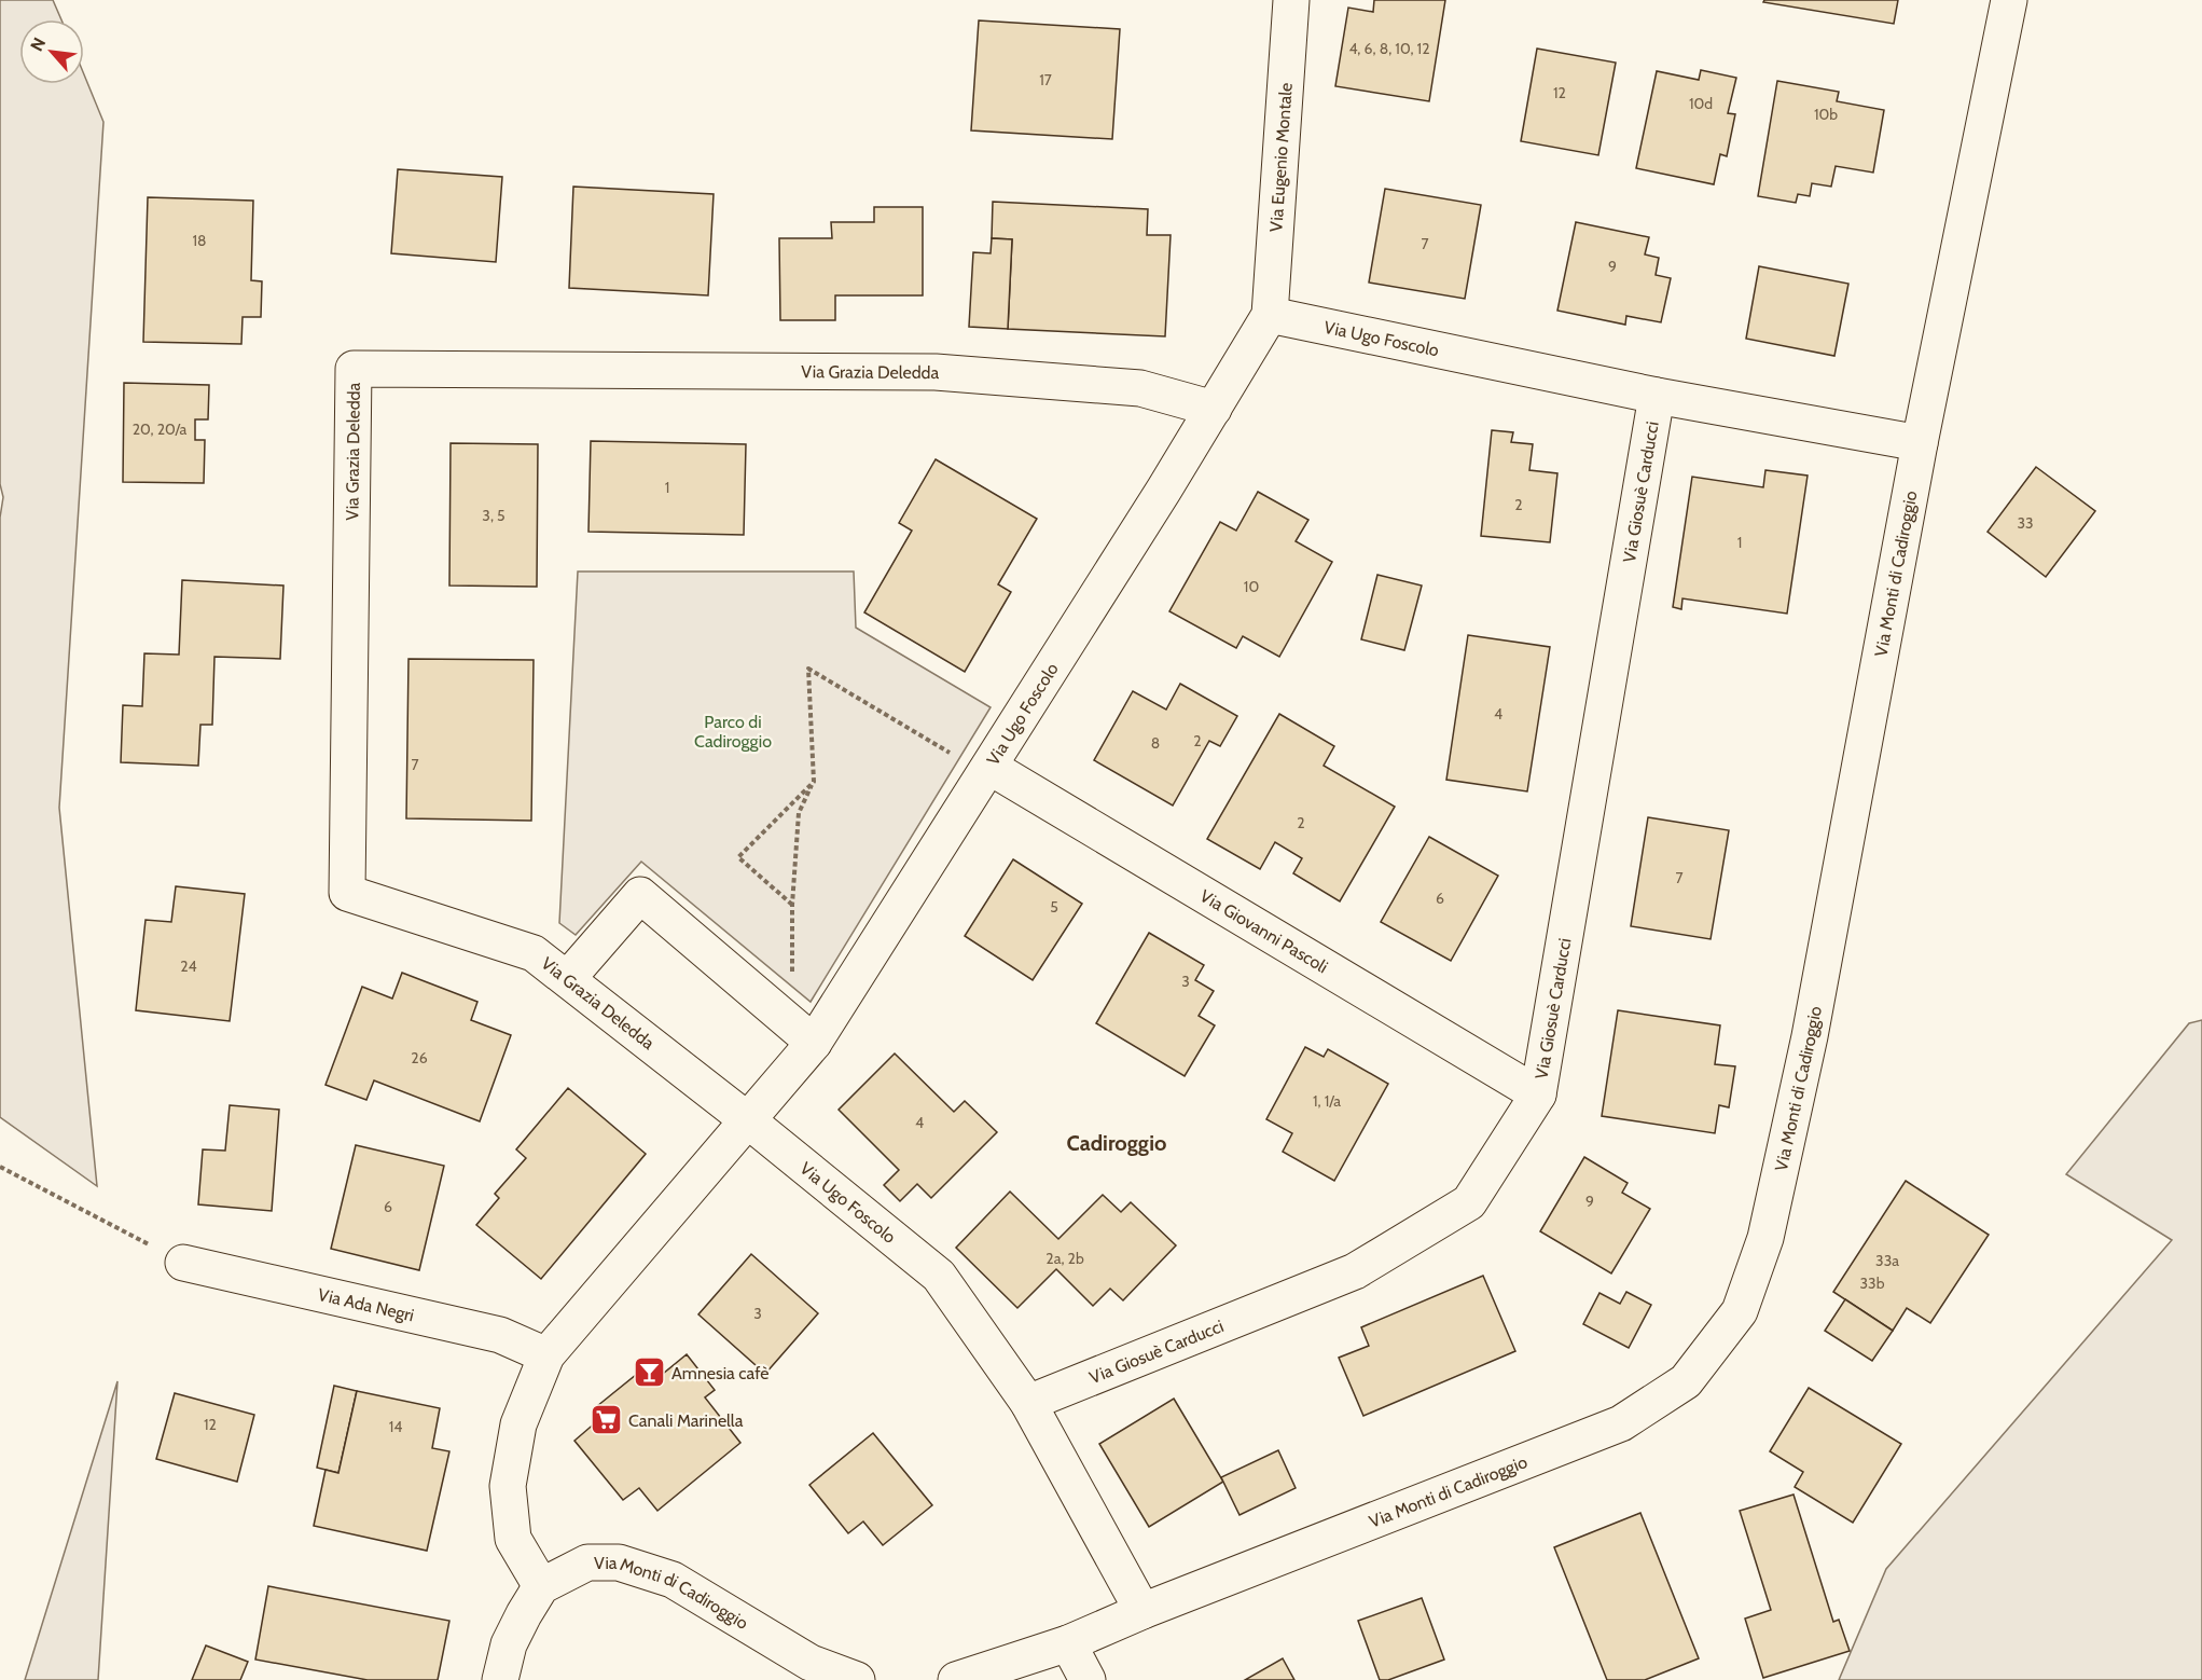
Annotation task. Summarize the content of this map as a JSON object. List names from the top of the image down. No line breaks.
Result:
{"streets":{"street":["Via Eugenio Montale","Via Ugo Foscolo","Via Grazia Deledda","Via Giosuè Carducci","Via Monti di Cadiroggio","Via Giovanni Pascoli","Via Ada Negri"]},"crossings":[["Via Eugenio Montale","Via Ugo Foscolo"],["Via Ugo Foscolo","Via Grazia Deledda"],["Via Ugo Foscolo","Via Giosuè Carducci"],["Via Ugo Foscolo","Via Monti di Cadiroggio"],["Via Ugo Foscolo","Via Giovanni Pascoli"],["Via Giosuè Carducci","Via Giovanni Pascoli"]],"districts":["Cadiroggio"],"parks":["Parco di Cadiroggio"],"places":{"bar":["Amnesia cafè"],"supermarket":["Canali Marinella"]},"house_numbers":["4, 6, 8, 10, 12","17","12","10d","10b","18","7","9","20, 20/a","1","2","3, 5","33","1","10","4","2","8","7","2","7","6","5","24","3","26","1, 1/a","4","9","6","2a, 2b","33a","33b","3","12","14"],"north":"top left"}
